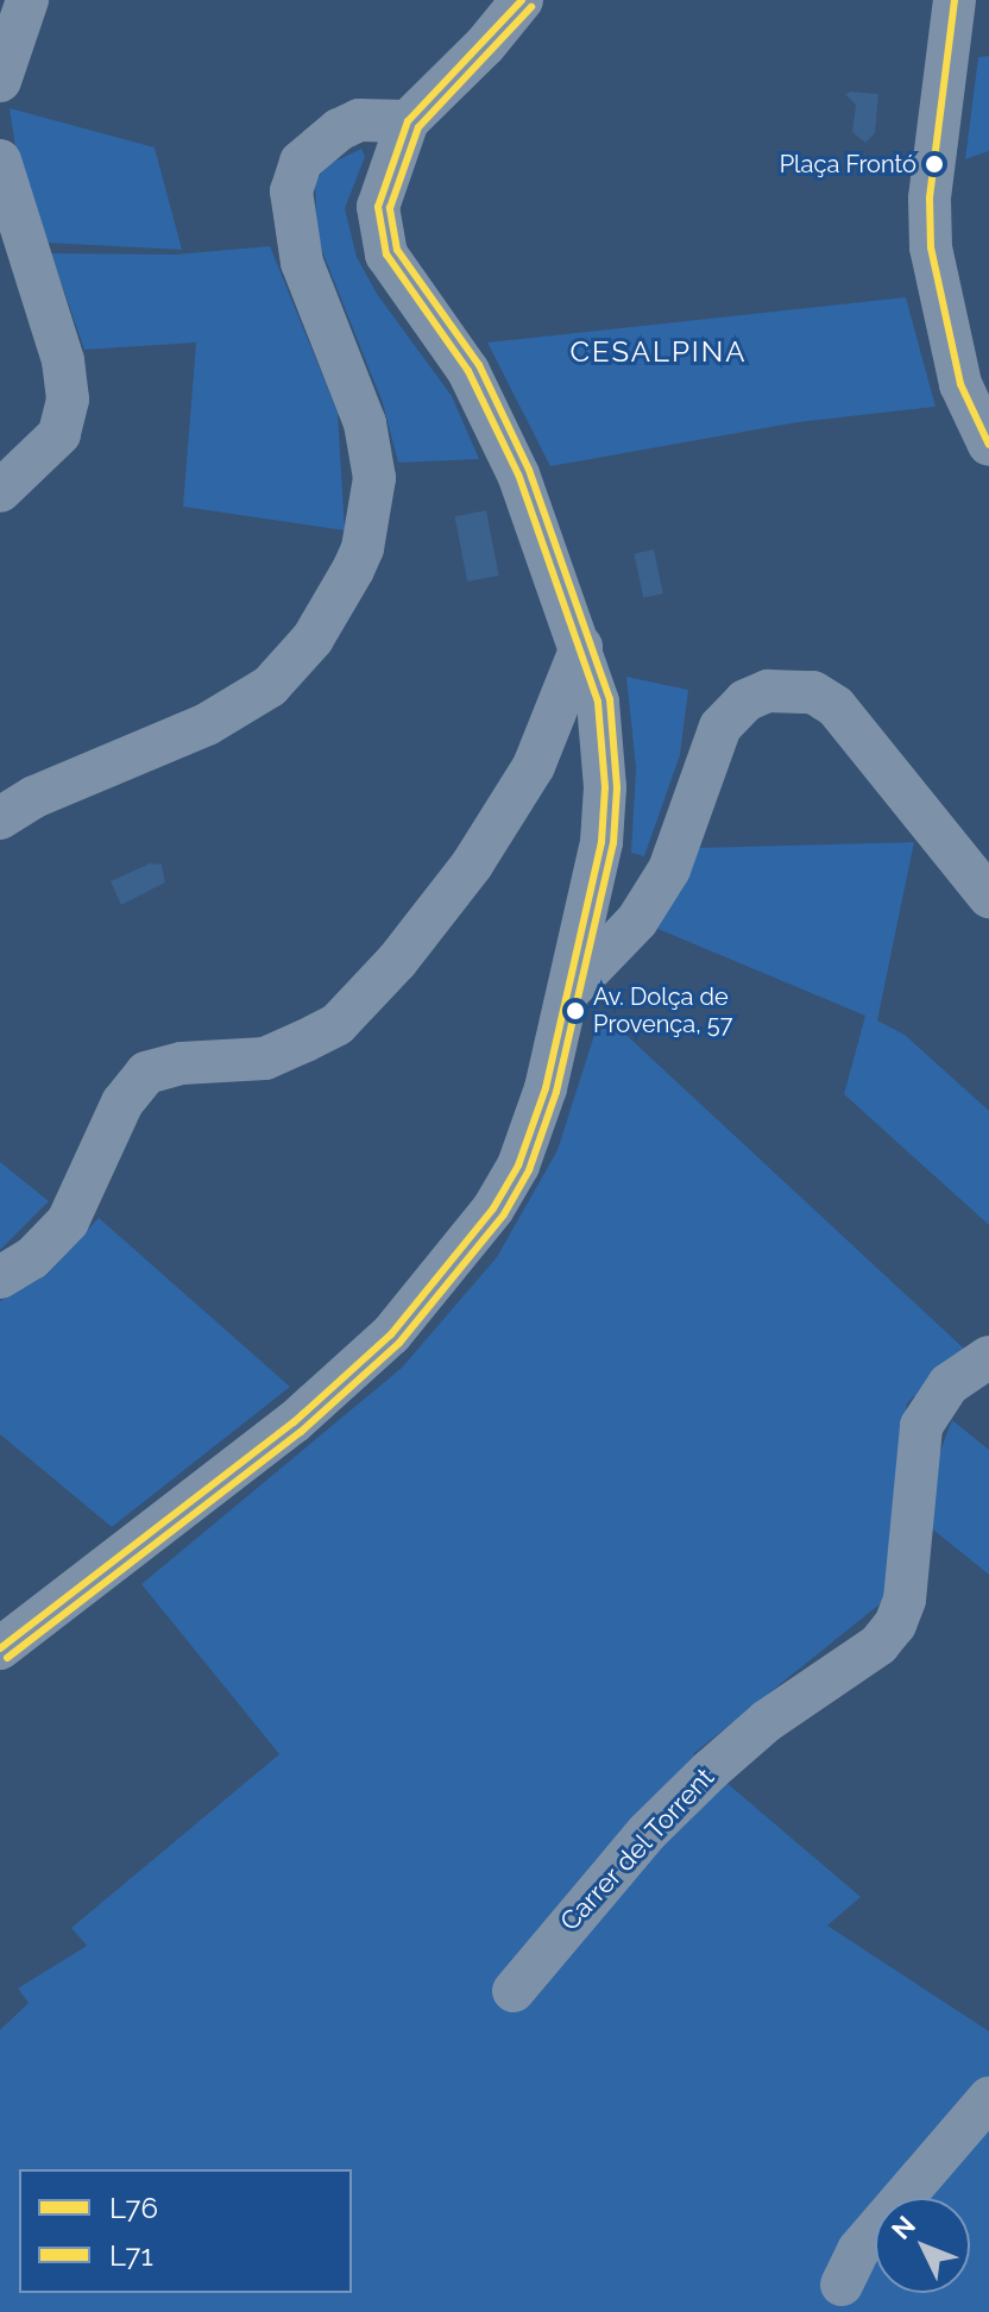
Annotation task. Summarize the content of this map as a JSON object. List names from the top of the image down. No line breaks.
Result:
{"streets":{"street":["Carrer del Torrent"]},"districts":["CESALPINA"],"places":["Plaça Frontó","Av. Dolça de Provença, 57"],"lines":["transit line L76","transit line L71"],"legend":["L76","L71"],"north":"top left"}
